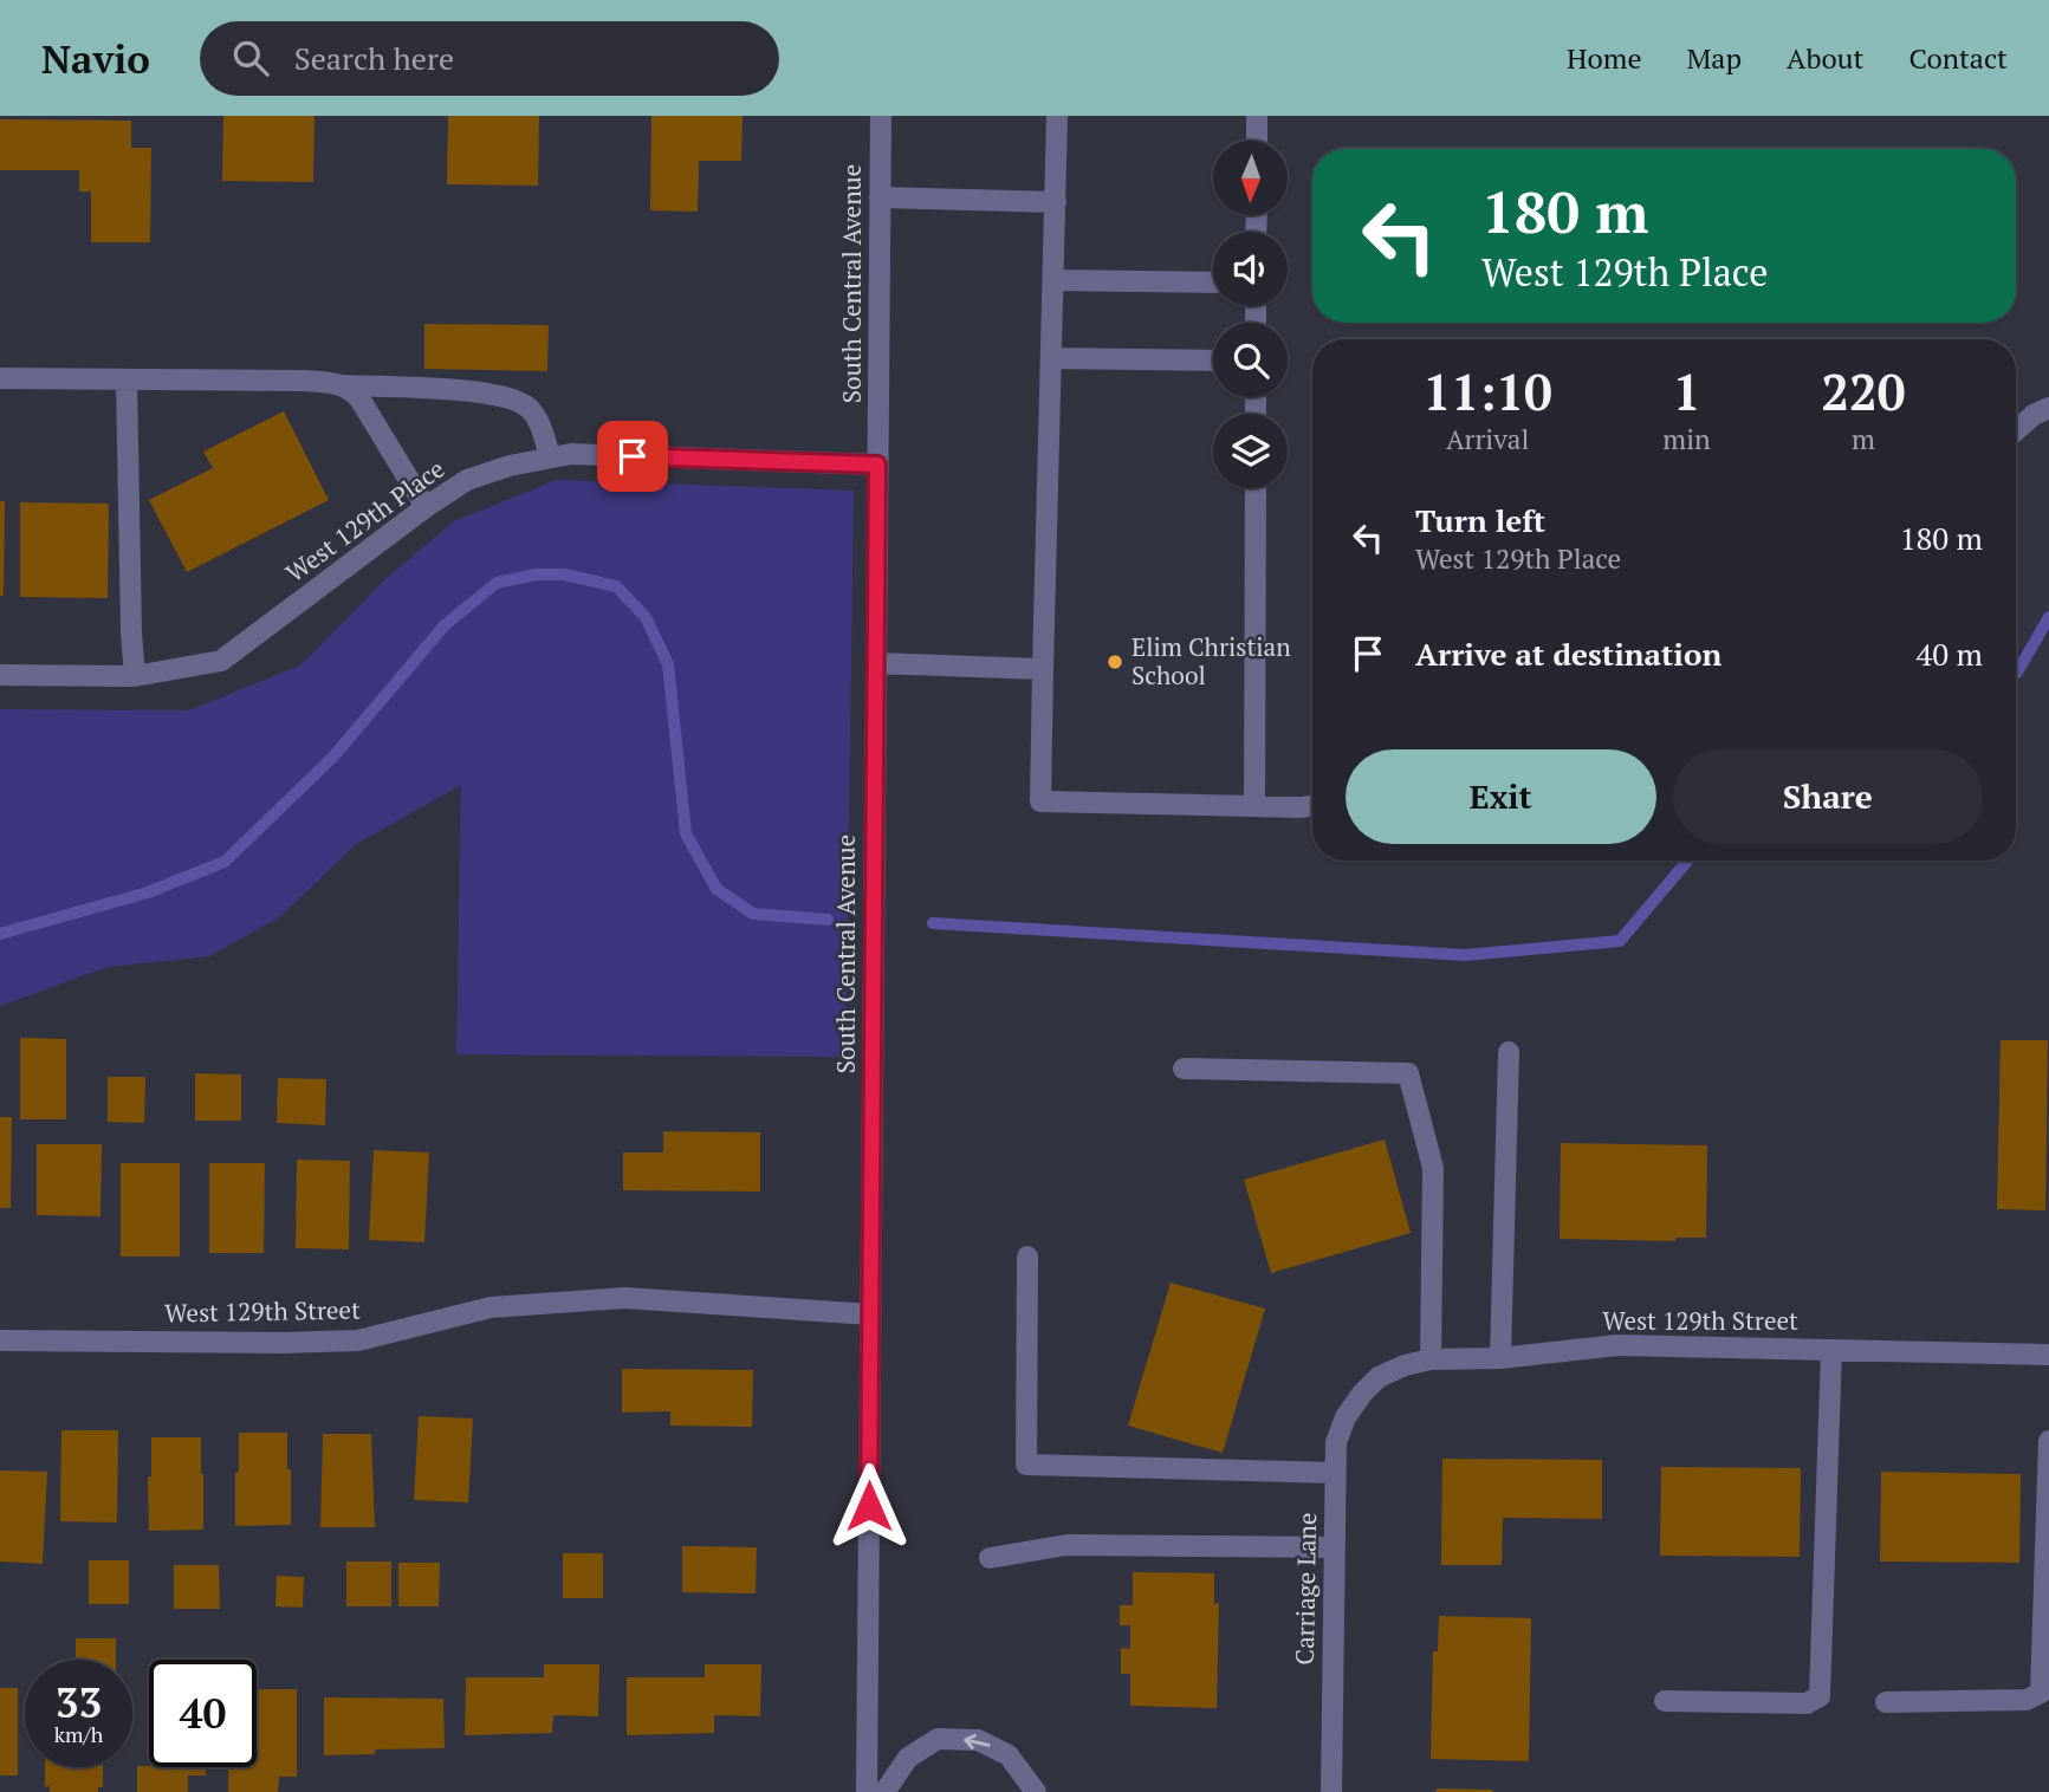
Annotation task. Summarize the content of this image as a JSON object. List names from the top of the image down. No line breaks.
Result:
{"streets":{"street":["South Central Avenue","West 129th Place","West 129th Street","Carriage Lane"]},"crossings":[["South Central Avenue","West 129th Place"],["South Central Avenue","West 129th Street"],["West 129th Street","Carriage Lane"]],"places":["Elim Christian School"],"north":"bottom","page":{"header":"Navio","search":"Search here","nav":["Home","Map","About","Contact"],"turn":["180 m","West 129th Place"],"eta":["11:10","Arrival","1","min","220","m"],"list":[{"name":"Turn left","note":"West 129th Place","value":"180 m"},{"name":"Arrive at destination","value":"40 m"}],"buttons":["Exit","Share"],"speed":"33 km/h","limit":"40"}}
